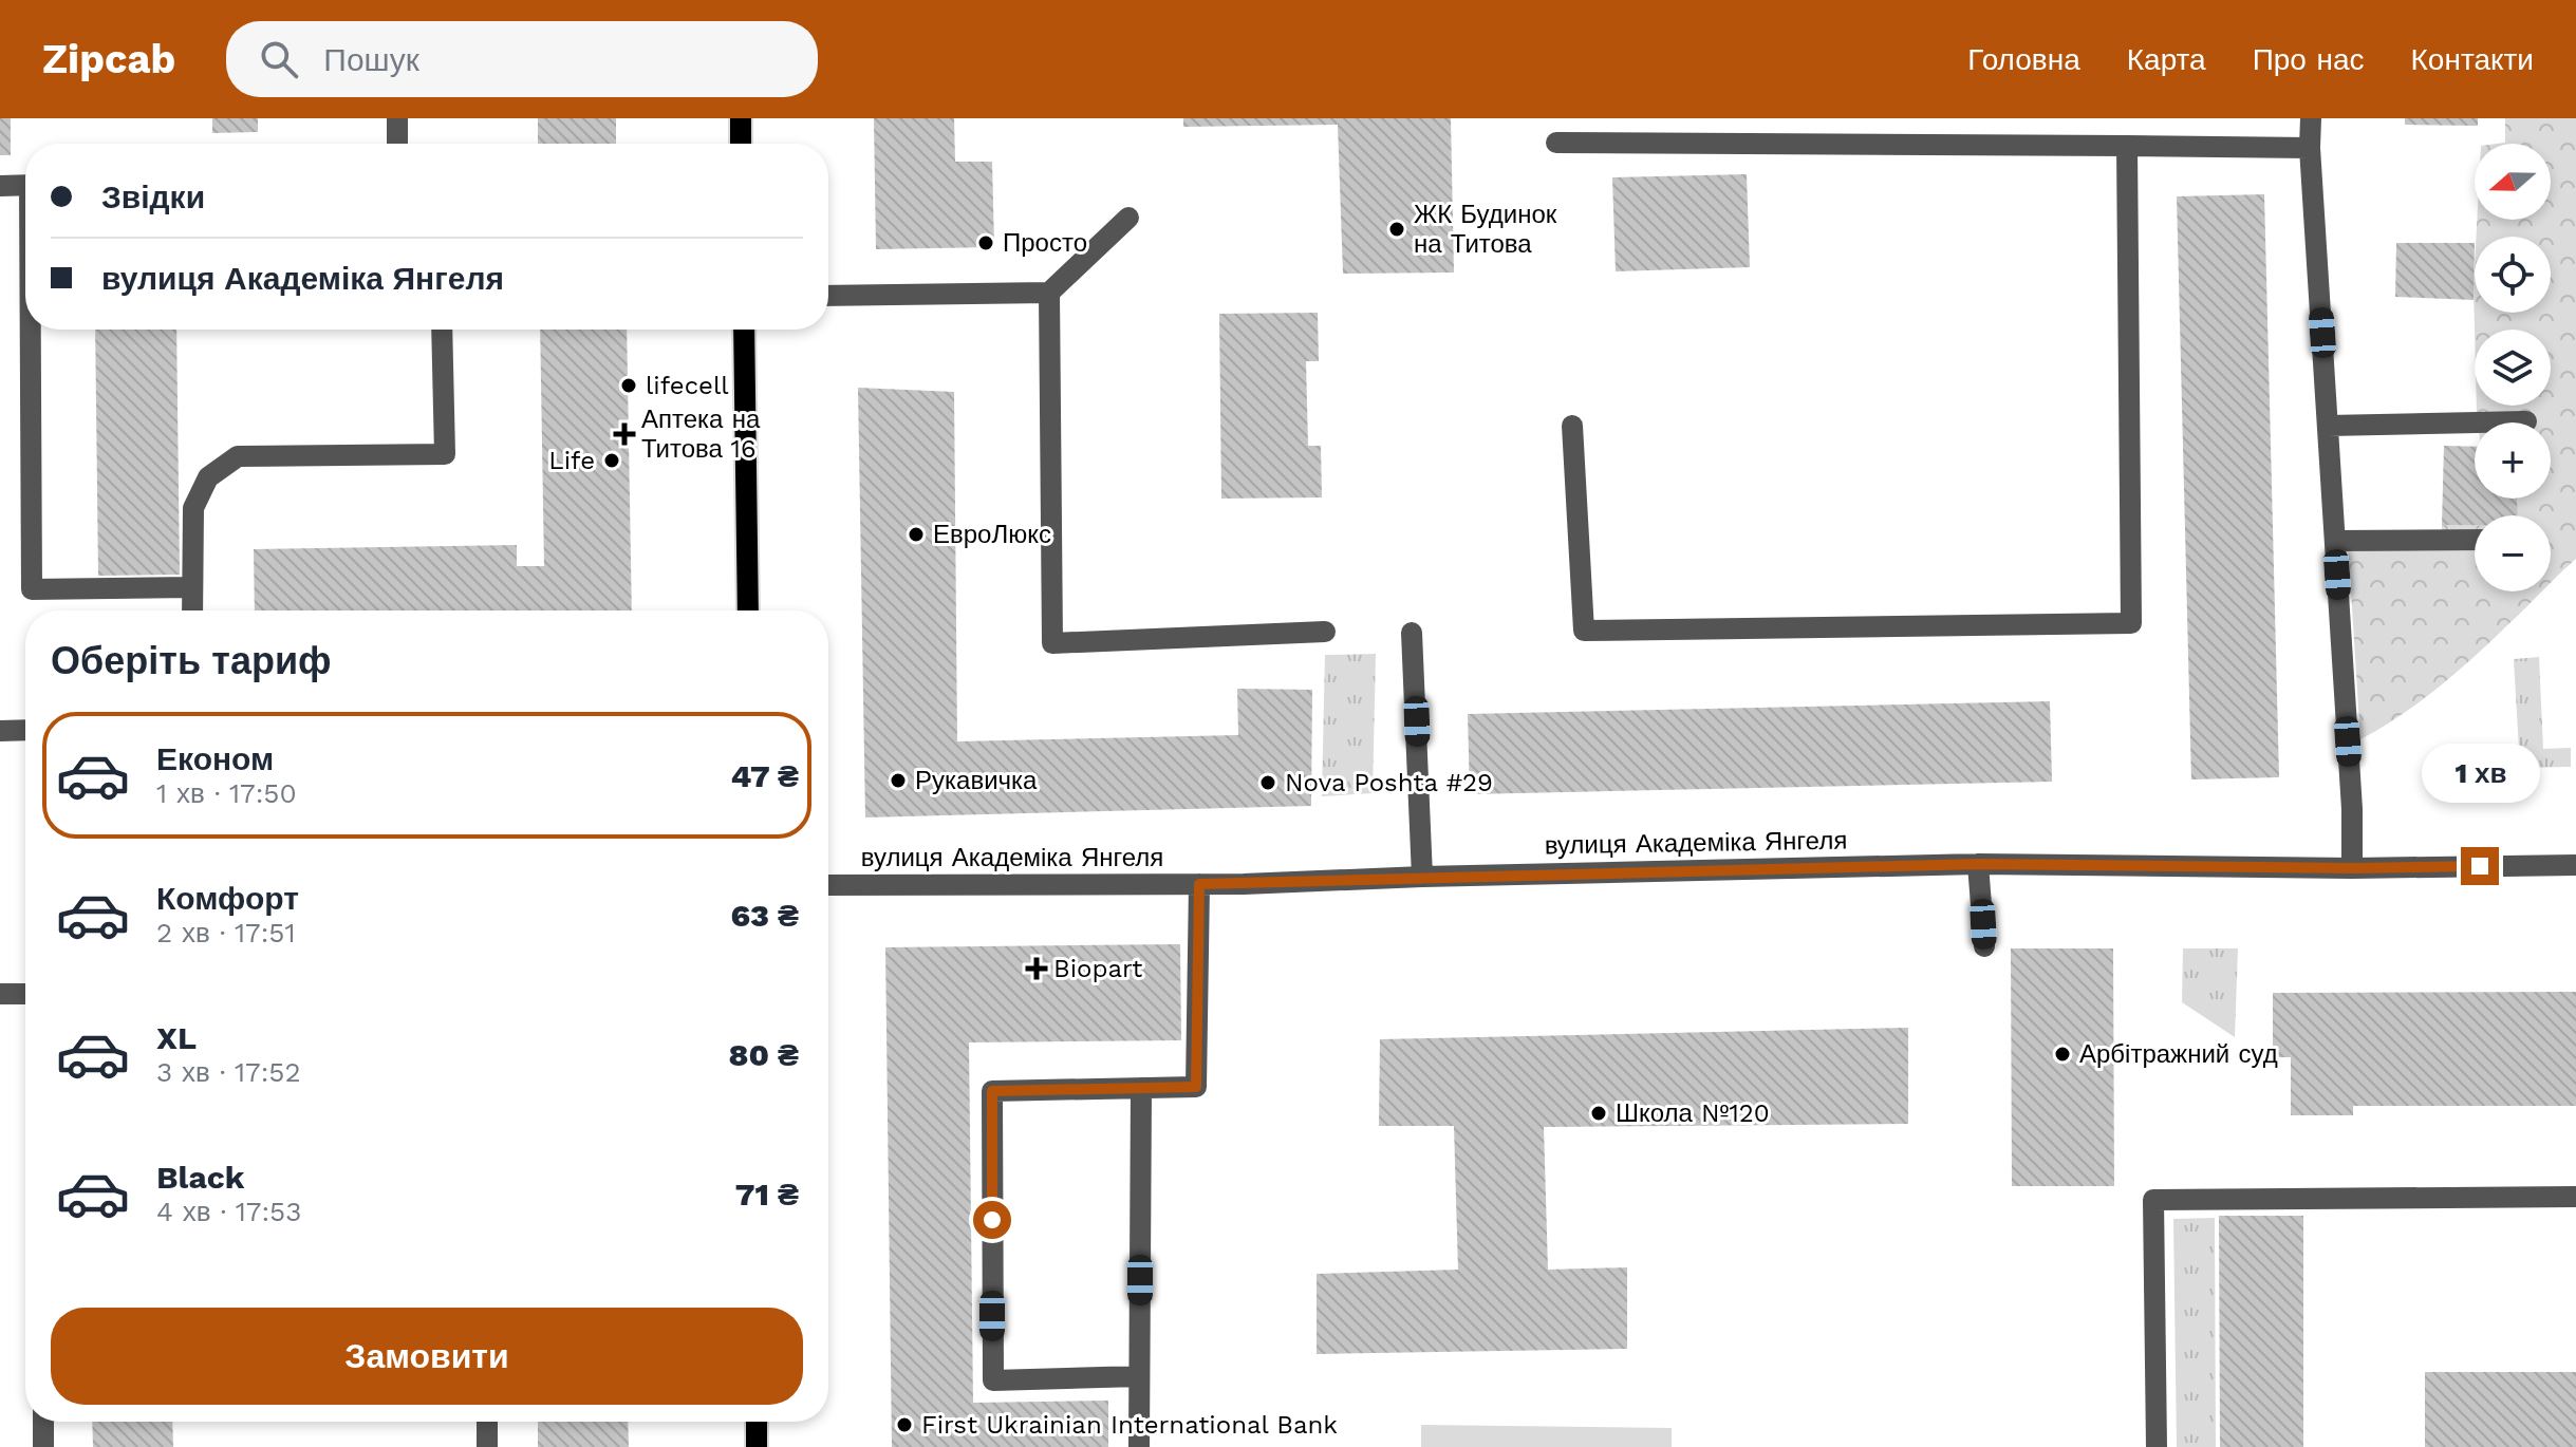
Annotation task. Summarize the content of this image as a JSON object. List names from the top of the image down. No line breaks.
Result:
{"streets":{"street":["вулиця Академіка Янгеля"]},"places":{"other":["ЖК Будинок на Титова","Просто","lifecell","Life","ЕвроЛюкс","Рукавичка","Nova Poshta #29","Арбітражний суд","Школа №120","First Ukrainian International Bank"],"health":["Аптека на Титова 16","Biopart"]},"north":"left","page":{"header":"Zipcab","search":"Пошук","nav":["Головна","Карта","Про нас","Контакти"],"map_buttons":["+","−"],"banner":["Звідки","вулиця Академіка Янгеля"],"heading":"Оберіть тариф","list":[{"name":"Економ","note":"1 хв · 17:50","value":"47 ₴"},{"name":"Комфорт","note":"2 хв · 17:51","value":"63 ₴"},{"name":"XL","note":"3 хв · 17:52","value":"80 ₴"},{"name":"Black","note":"4 хв · 17:53","value":"71 ₴"}],"bubble":"1 хв","buttons":"Замовити"}}
